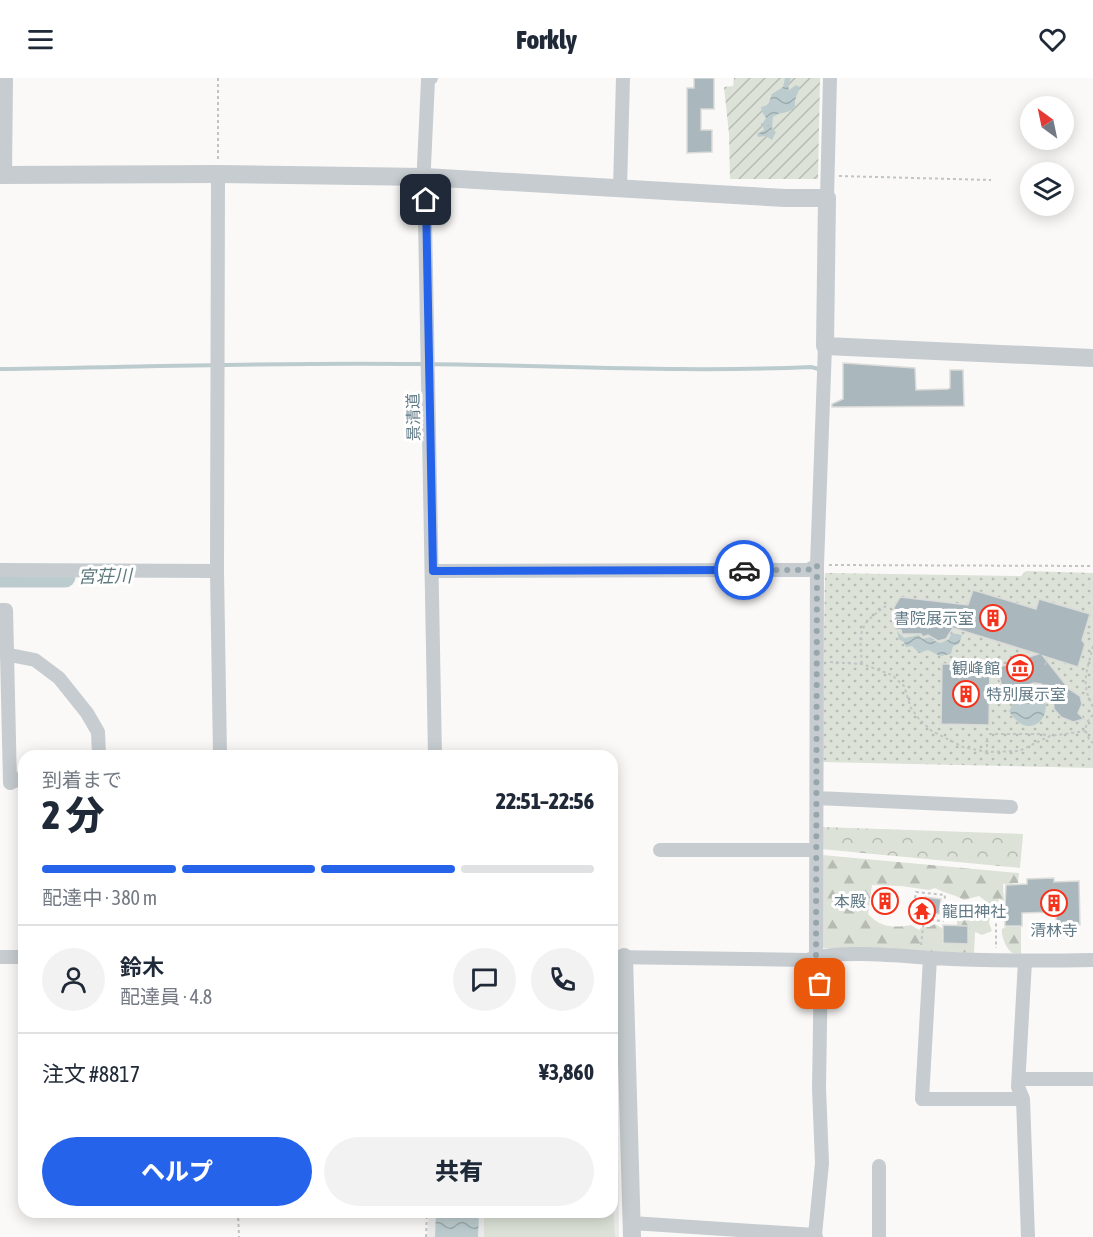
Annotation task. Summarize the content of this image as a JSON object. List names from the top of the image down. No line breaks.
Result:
{"streets":{"street":["景清道"]},"water":["宮荘川"],"places":{"building":["書院展示室","特別展示室","本殿","清林寺"],"museum":["観峰館"],"temple":["龍田神社"]},"north":"top left","page":{"header":"Forkly","heading":["2 分","到着まで","22:51–22:56"],"panel":["鈴木","配達員 · 4.8","注文 #8817","¥3,860"],"bar":"配達中 · 380 m","buttons":["ヘルプ","共有"]}}
